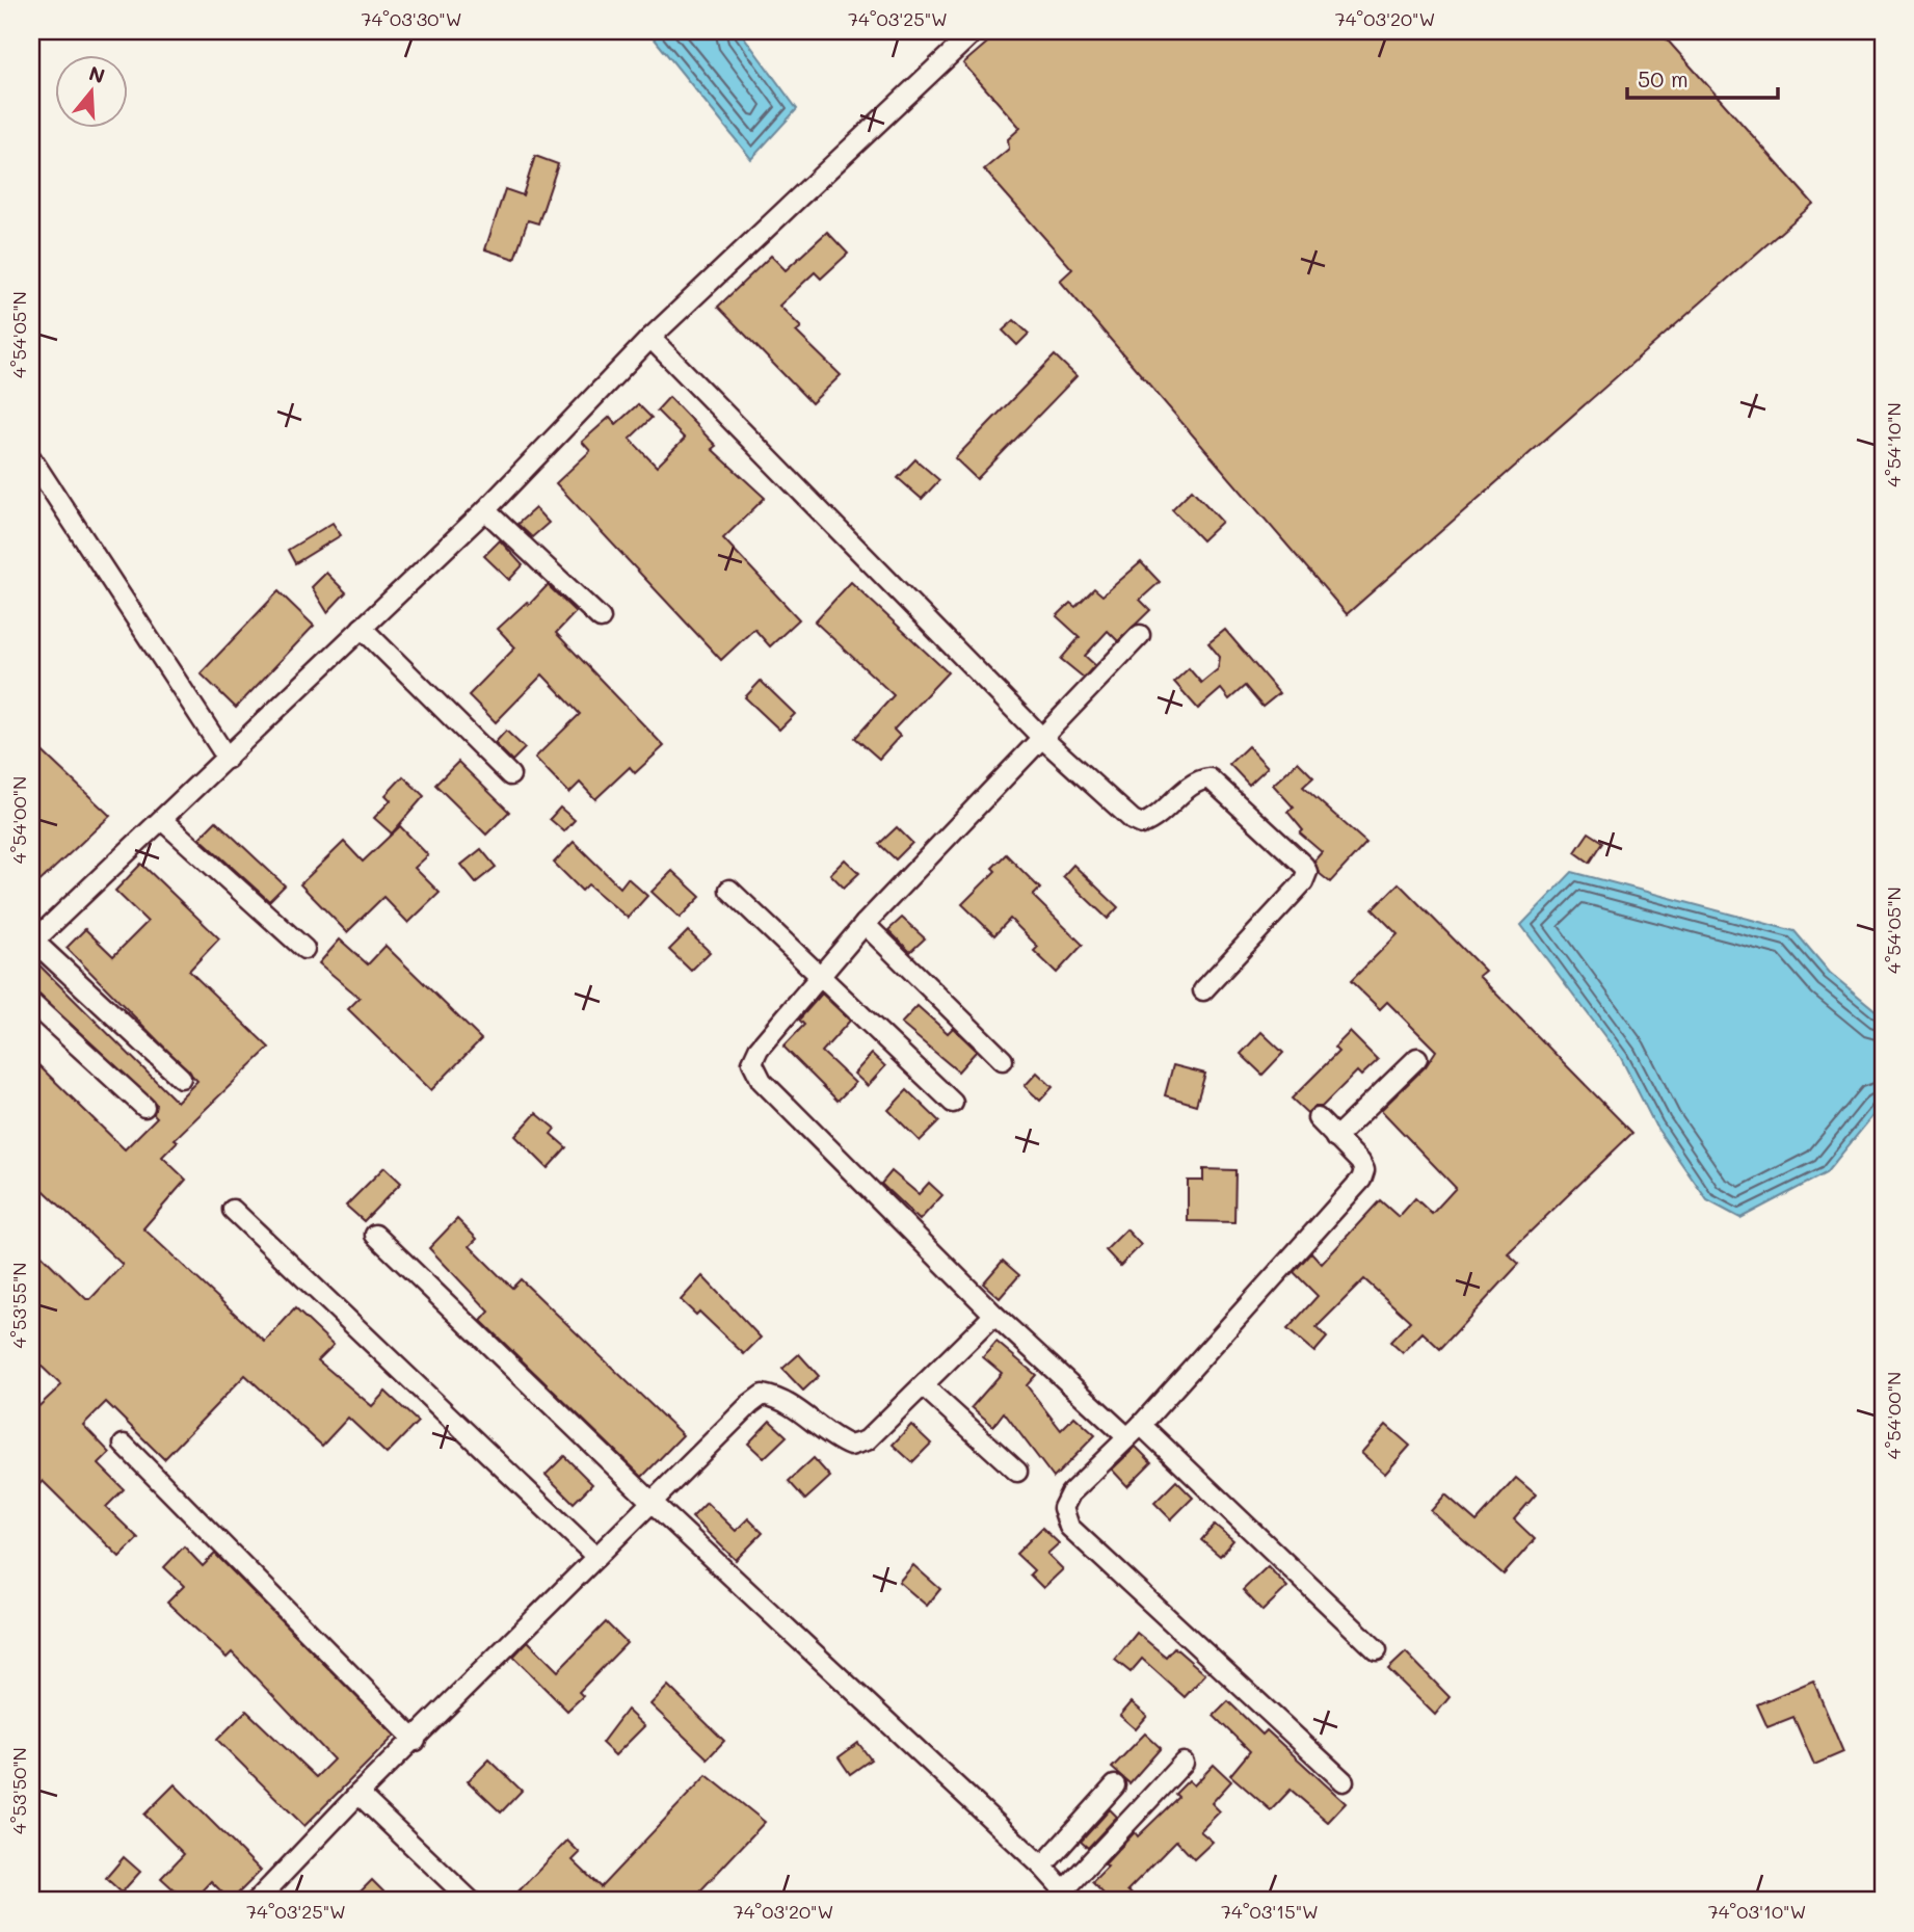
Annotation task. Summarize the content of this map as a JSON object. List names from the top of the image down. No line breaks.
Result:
{"scale_bar":"50 m","north":"top","coordinates":["74°03'30\"W","74°03'25\"W","74°03'20\"W","4°54'05\"N","4°54'10\"N","4°54'00\"N","4°53'55\"N","4°53'50\"N","74°03'15\"W","74°03'10\"W"]}
